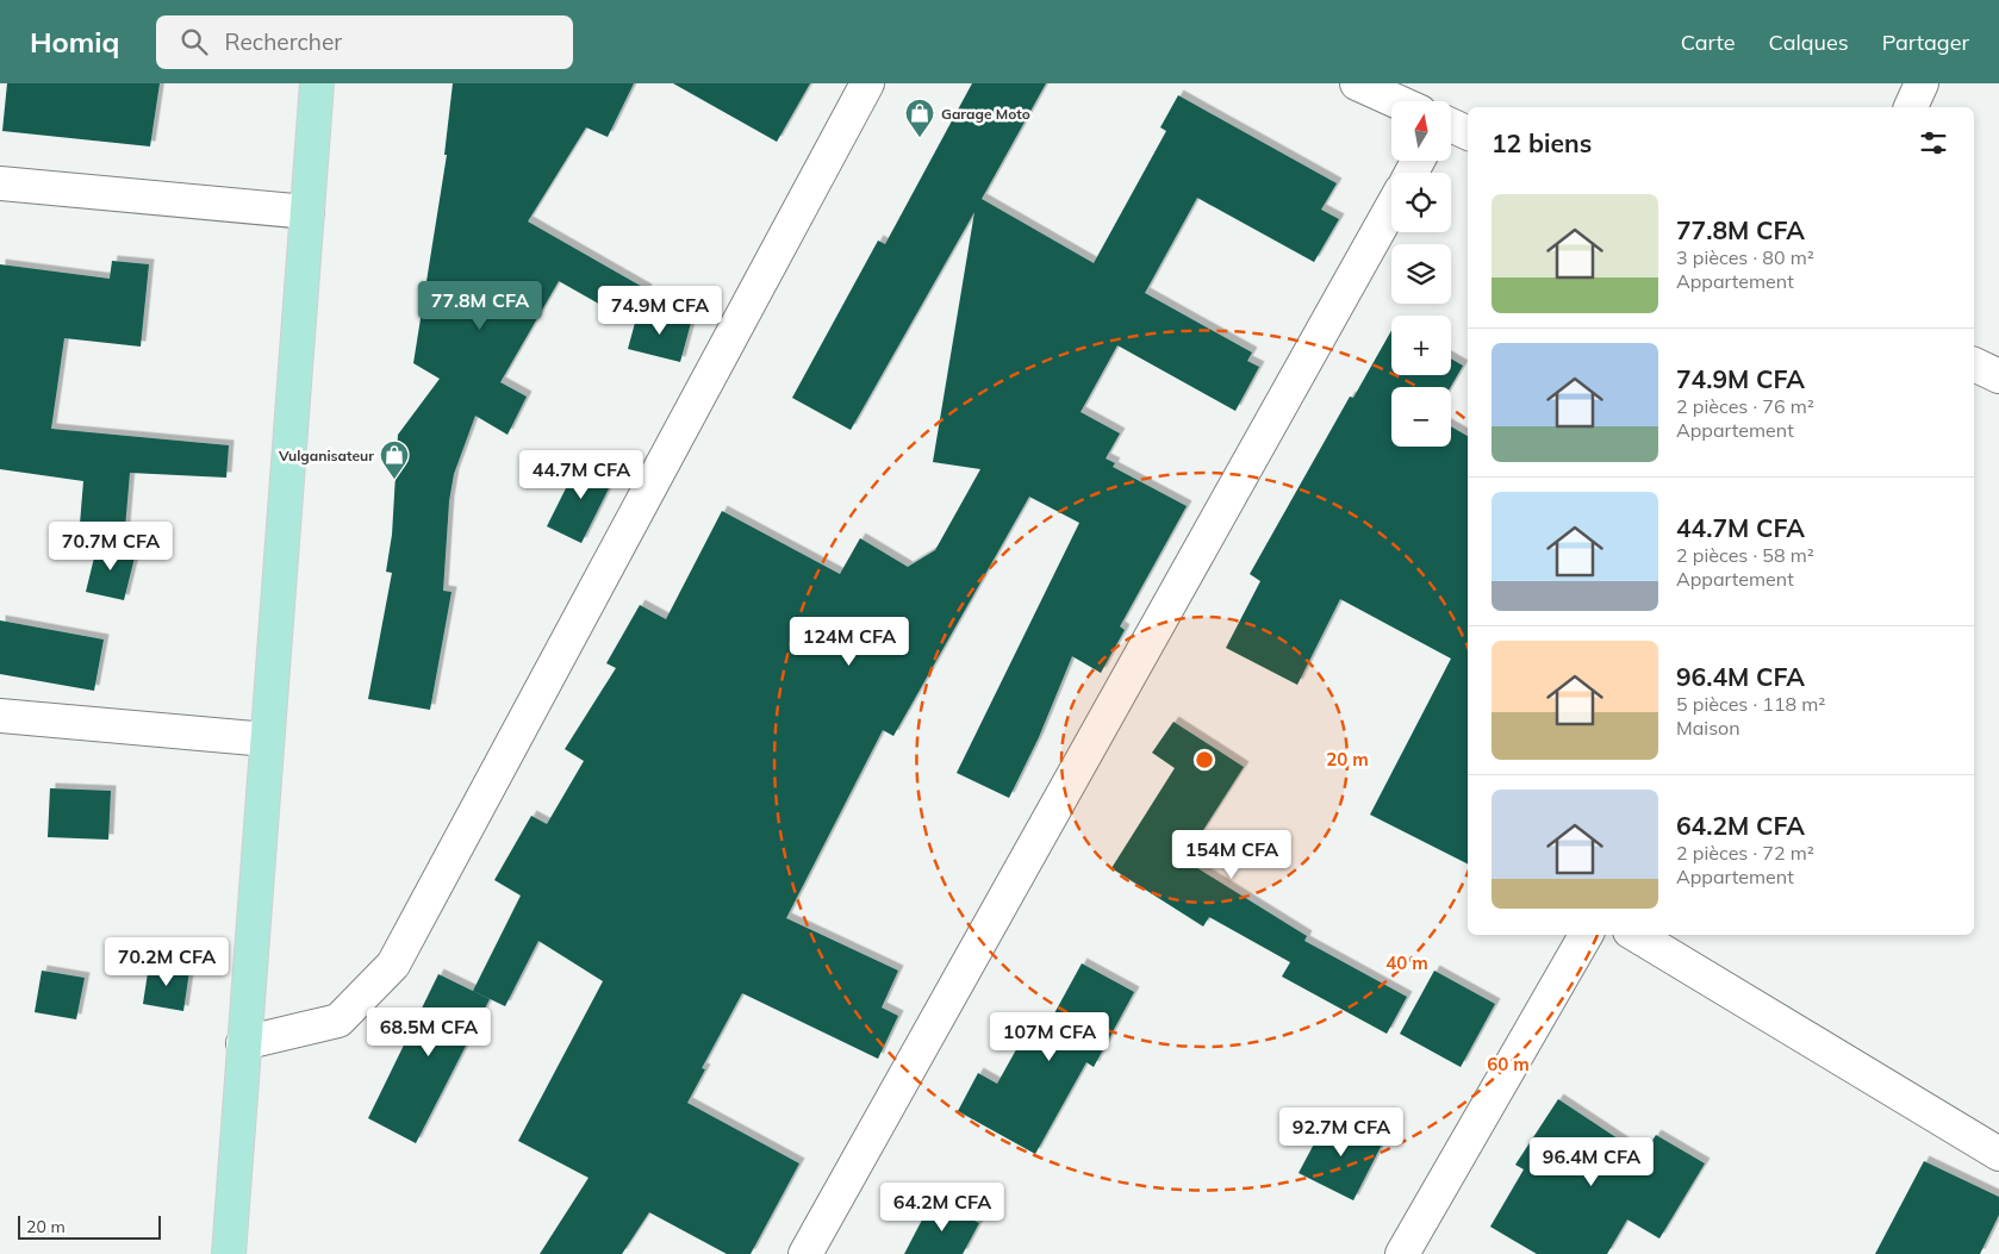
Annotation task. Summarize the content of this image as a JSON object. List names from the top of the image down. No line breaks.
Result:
{"places":{"shop":["Garage Moto","Vulganisateur"]},"scale_bar":"20 m","north":"top","page":{"header":"Homiq","search":"Rechercher","nav":["Carte","Calques","Partager"],"map_buttons":["+","−"],"heading":"12 biens","list":[{"name":"77.8M CFA","note":"3 pièces · 80 m² · Appartement"},{"name":"74.9M CFA","note":"2 pièces · 76 m² · Appartement"},{"name":"44.7M CFA","note":"2 pièces · 58 m² · Appartement"},{"name":"96.4M CFA","note":"5 pièces · 118 m² · Maison"},{"name":"64.2M CFA","note":"2 pièces · 72 m² · Appartement"}],"price":["77.8M CFA","74.9M CFA","44.7M CFA","70.7M CFA","124M CFA","154M CFA","70.2M CFA","68.5M CFA","107M CFA","92.7M CFA","96.4M CFA","64.2M CFA"],"scale":"20 m"},"rings":["20 m","40 m","60 m"]}
